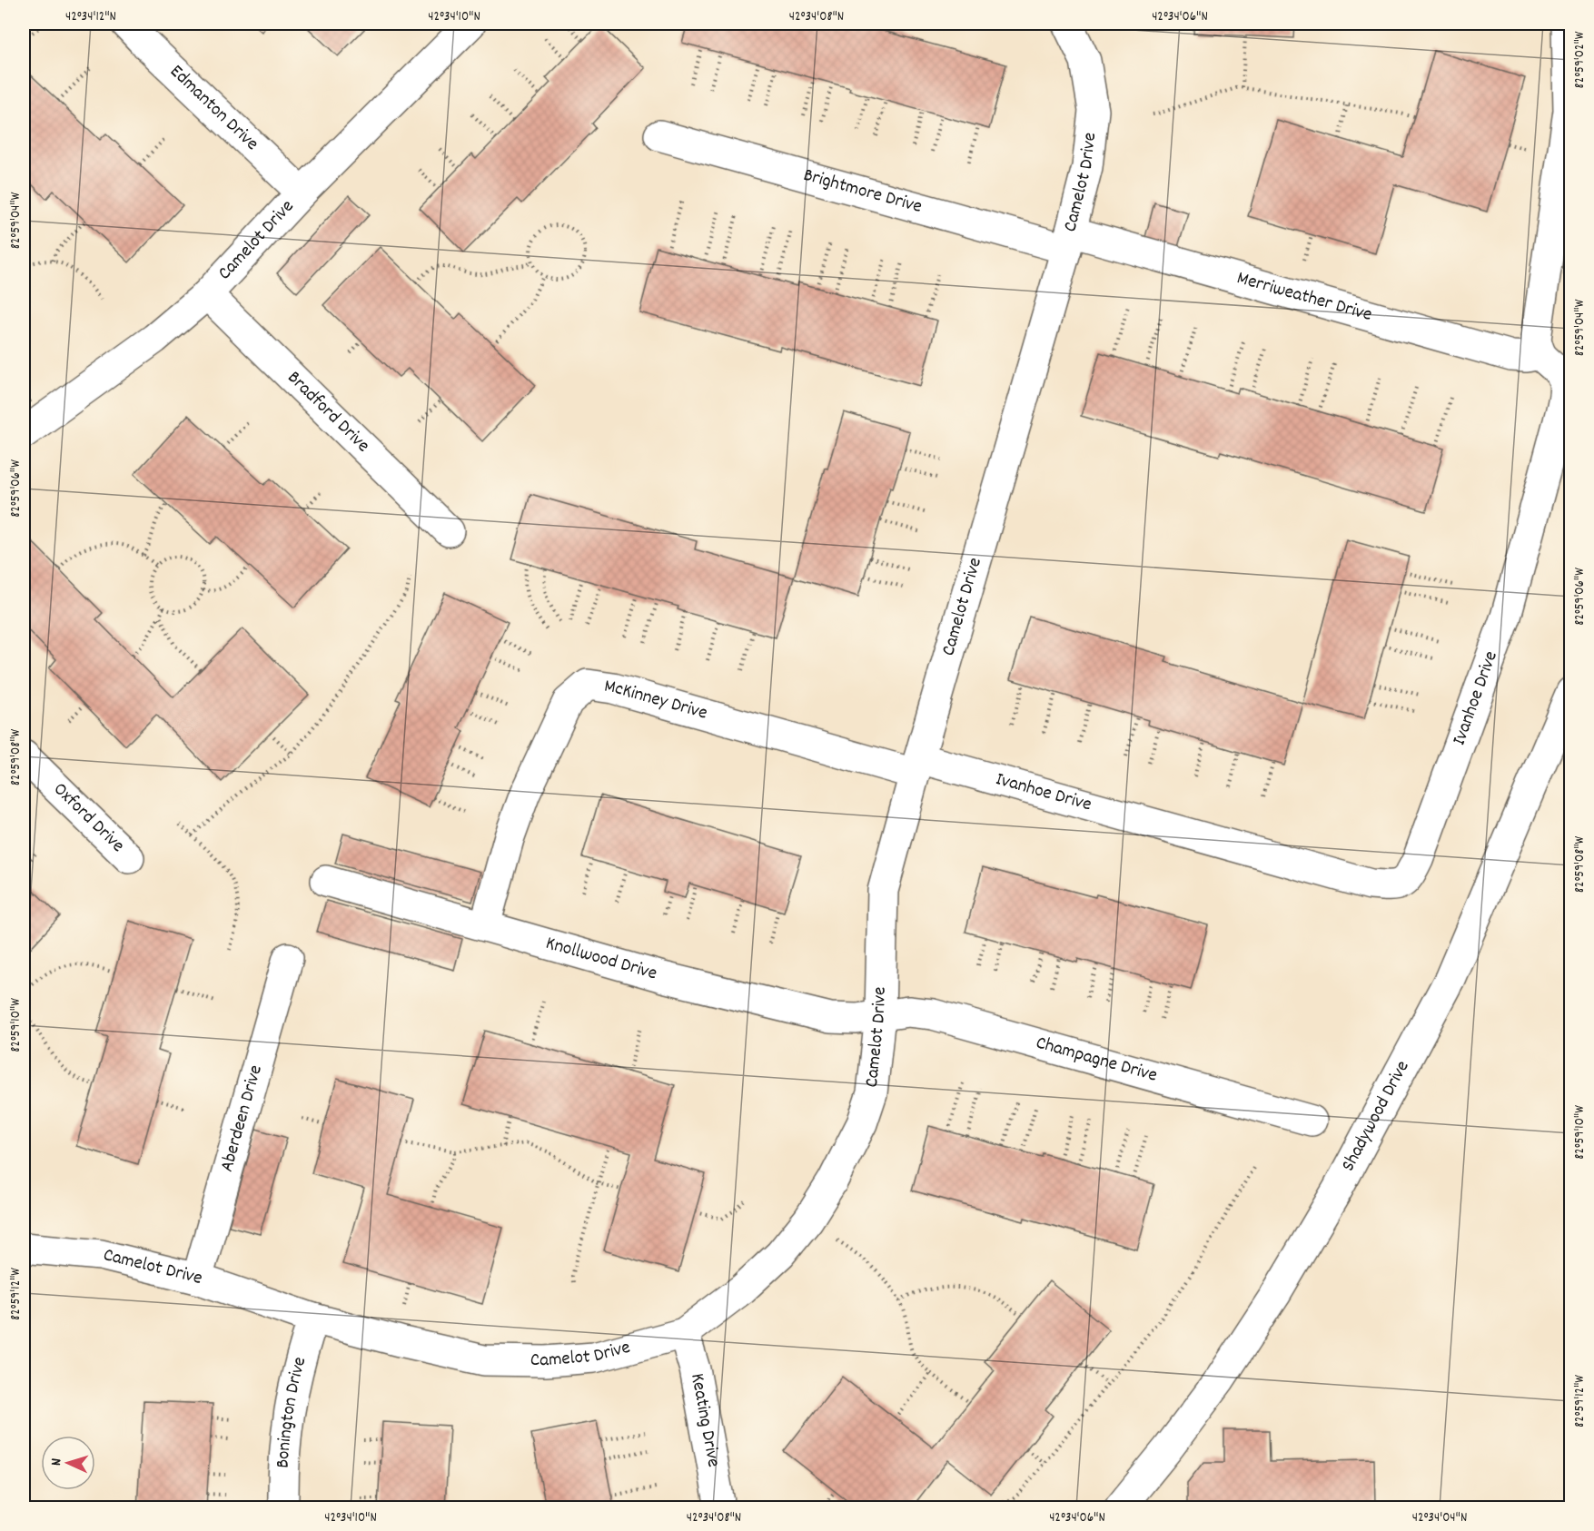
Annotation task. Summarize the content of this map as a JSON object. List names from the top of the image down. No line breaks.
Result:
{"streets":{"street":["Edmanton Drive","Camelot Drive","Brightmore Drive","Merriweather Drive","Bradford Drive","Ivanhoe Drive","McKinney Drive","Oxford Drive","Knollwood Drive","Champagne Drive","Shadywood Drive","Aberdeen Drive","Bonington Drive","Keating Drive"]},"crossings":[["Edmanton Drive","Camelot Drive"],["Camelot Drive","Brightmore Drive"],["Camelot Drive","Merriweather Drive"],["Camelot Drive","Bradford Drive"],["Camelot Drive","Ivanhoe Drive"],["Camelot Drive","McKinney Drive"],["Camelot Drive","Knollwood Drive"],["Camelot Drive","Champagne Drive"],["Camelot Drive","Aberdeen Drive"],["Camelot Drive","Bonington Drive"],["Camelot Drive","Keating Drive"],["Brightmore Drive","Merriweather Drive"],["Merriweather Drive","Ivanhoe Drive"],["Ivanhoe Drive","McKinney Drive"],["McKinney Drive","Knollwood Drive"],["Knollwood Drive","Champagne Drive"]],"north":"left","coordinates":["42°34'12\"N","42°34'10\"N","42°34'08\"N","42°34'06\"N","82°59'02\"W","82°59'04\"W","82°59'06\"W","82°59'08\"W","82°59'10\"W","82°59'12\"W","42°34'04\"N"]}
